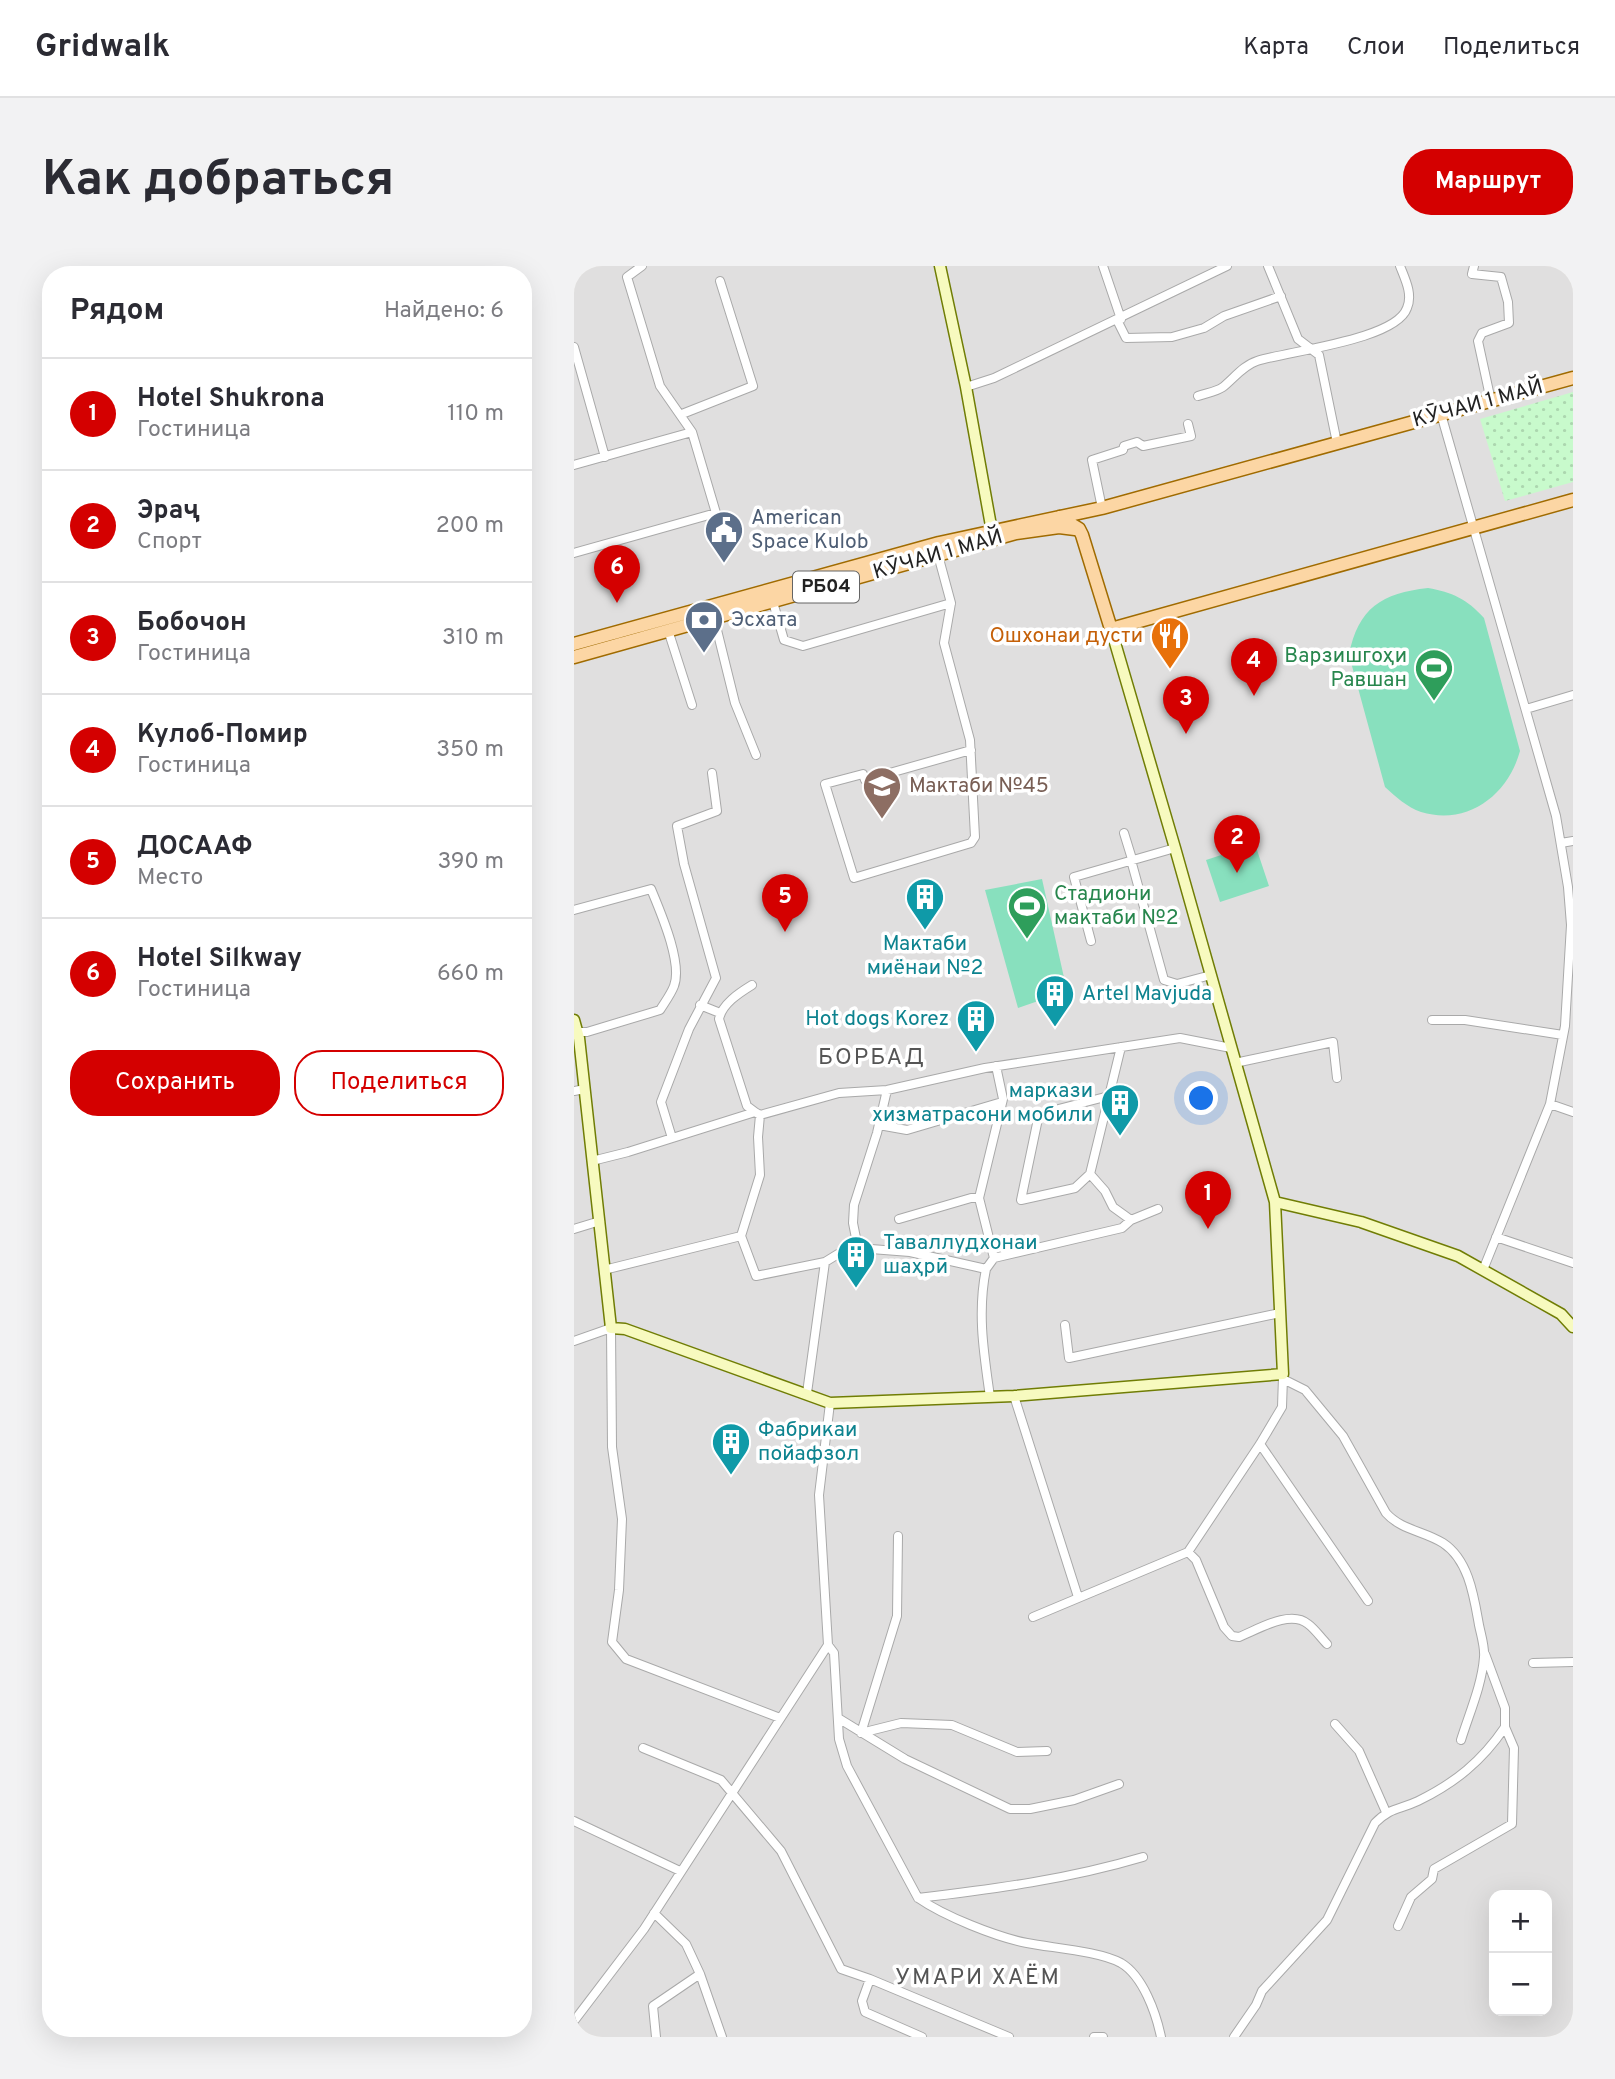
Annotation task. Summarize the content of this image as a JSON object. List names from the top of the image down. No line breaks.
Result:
{"streets":{"main road":["КӮЧАИ 1 МАЙ","РБ04"]},"crossings":[["КӮЧАИ 1 МАЙ","РБ04"]],"districts":["БОРБАД","УМАРИ ХАЁМ"],"places":{"public building":["American Space Kulob"],"bank":["Эсхата"],"restaurant":["Ошхонаи дусти"],"sports":["Варзишгоҳи Равшан","Стадиони мактаби №2"],"school or university":["Мактаби №45"],"building":["Мактаби миёнаи №2","Artel Mavjuda","Hot dogs Korez","маркази хизматрасони мобили","Таваллудхонаи шаҳрӣ","Фабрикаи пойафзол"]},"page":{"header":"Gridwalk","nav":["Карта","Слои","Поделиться"],"buttons":["Маршрут",["Сохранить","Поделиться"]],"title":"Как добраться","heading":["Рядом","Найдено: 6"],"list":[{"mark":"1","name":"Hotel Shukrona","note":"Гостиница","value":"110 m"},{"mark":"2","name":"Эраҷ","note":"Спорт","value":"200 m"},{"mark":"3","name":"Бобочон","note":"Гостиница","value":"310 m"},{"mark":"4","name":"Кулоб-Помир","note":"Гостиница","value":"350 m"},{"mark":"5","name":"ДОСААФ","note":"Место","value":"390 m"},{"mark":"6","name":"Hotel Silkway","note":"Гостиница","value":"660 m"}],"pins":["6","4","3","2","5","1"],"map_buttons":["+","−"]}}
